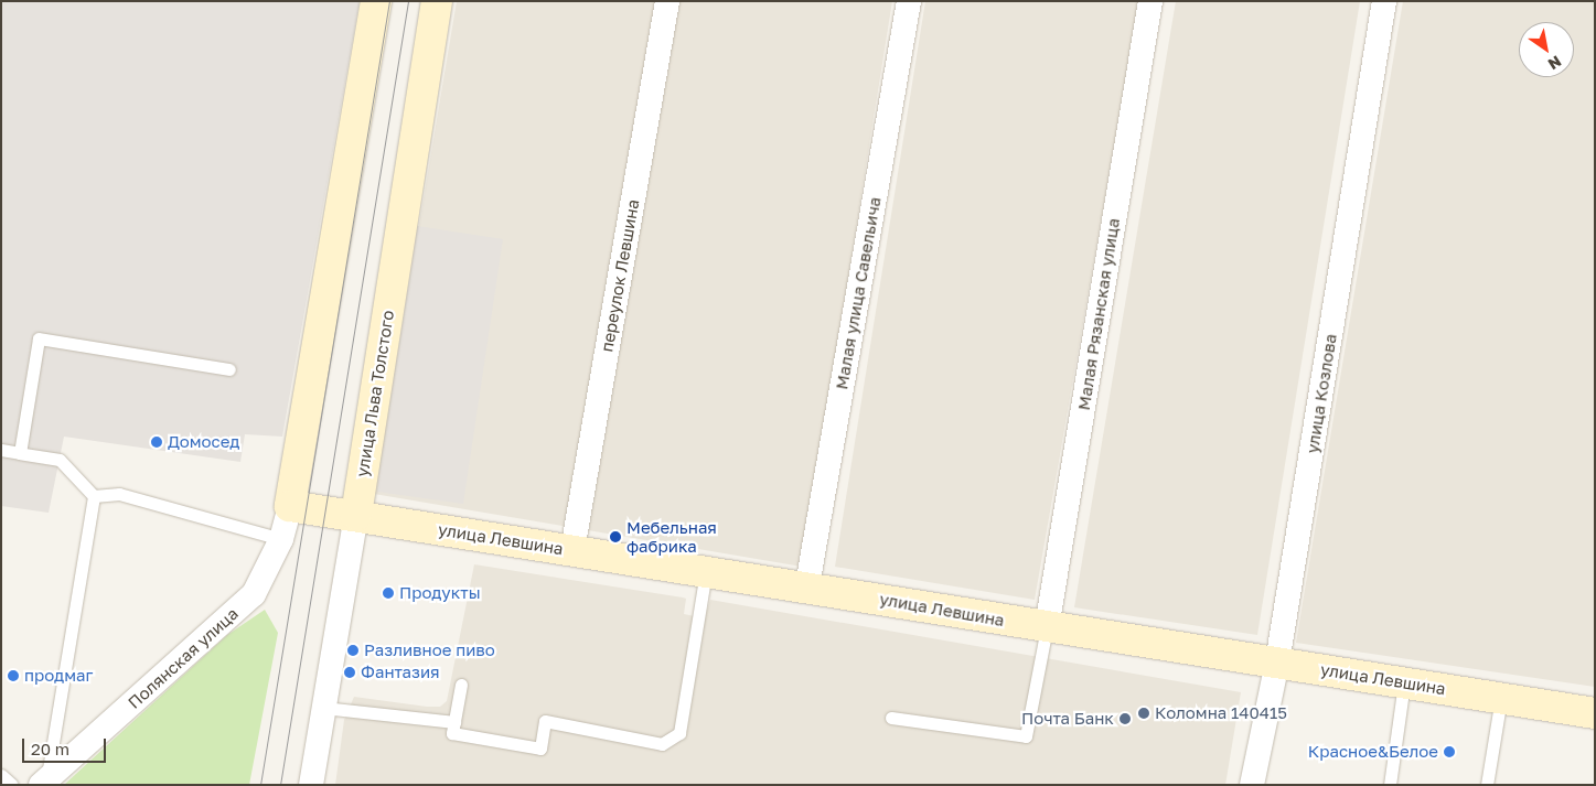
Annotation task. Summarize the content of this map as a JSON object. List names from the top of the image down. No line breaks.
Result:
{"streets":{"street":["переулок Левшина","Малая улица Савельича","Малая Рязанская улица","улица Льва Толстого","улица Козлова","улица Левшина","Полянская улица"]},"crossings":[["переулок Левшина","улица Левшина"],["Малая улица Савельича","улица Левшина"],["Малая Рязанская улица","улица Левшина"],["улица Льва Толстого","улица Левшина"],["улица Козлова","улица Левшина"],["улица Левшина","Полянская улица"]],"places":["Домосед","Мебельная фабрика","Продукты","Разливное пиво","Фантазия","продмаг","Коломна 140415","Почта Банк","Красное&Белое"],"scale_bar":"20 m","north":"bottom right"}
